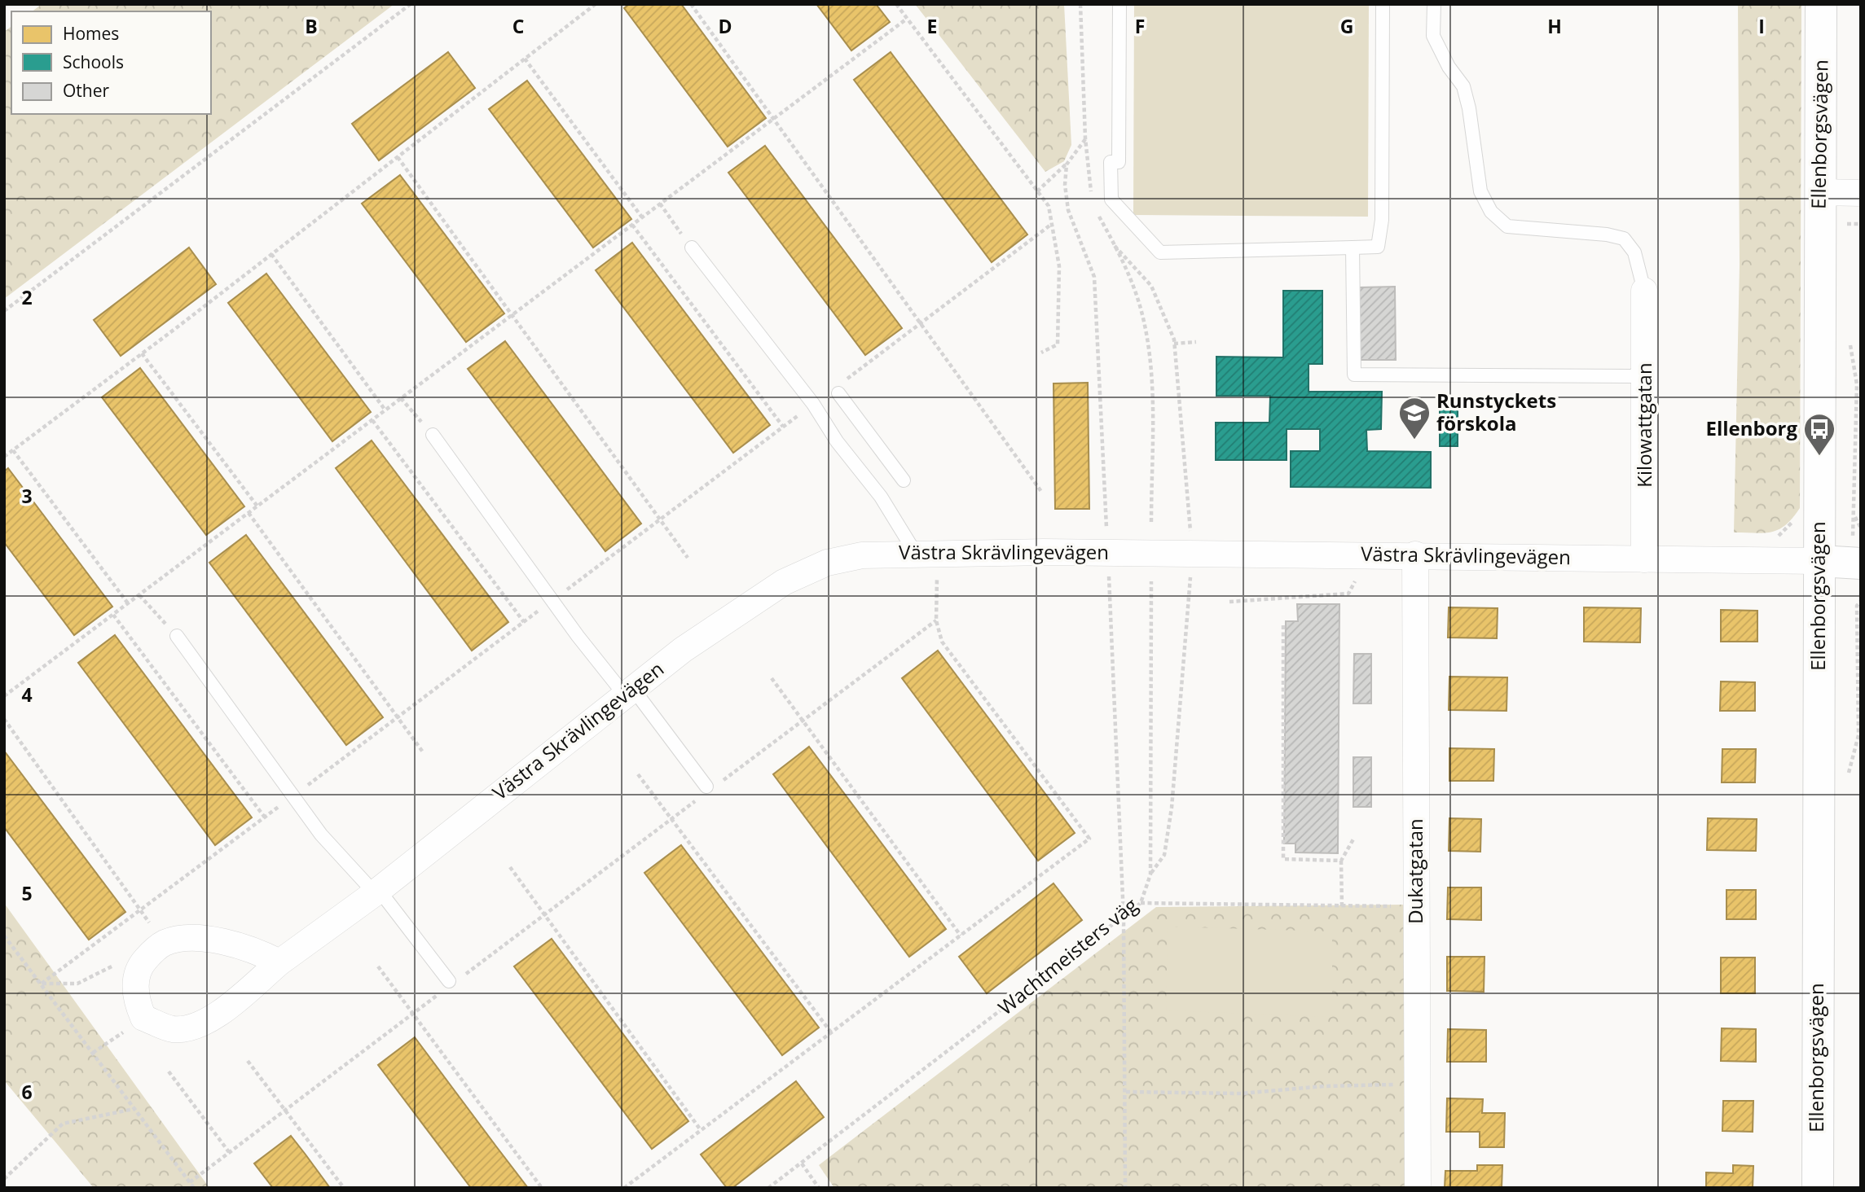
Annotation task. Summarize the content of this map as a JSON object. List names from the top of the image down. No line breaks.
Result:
{"streets":{"street":["Ellenborgsvägen","Kilowattgatan","Västra Skrävlingevägen","Dukatgatan"],"path":["Wachtmeisters väg"]},"crossings":[["Ellenborgsvägen","Västra Skrävlingevägen"],["Kilowattgatan","Västra Skrävlingevägen"],["Västra Skrävlingevägen","Dukatgatan"]],"places":{"school or university":["Runstyckets förskola"],"bus stop":["Ellenborg"]},"legend":["Homes","Schools","Other"],"grid":{"columns":["B","C","D","E","F","G","H","I"],"rows":["2","3","4","5","6"]}}
